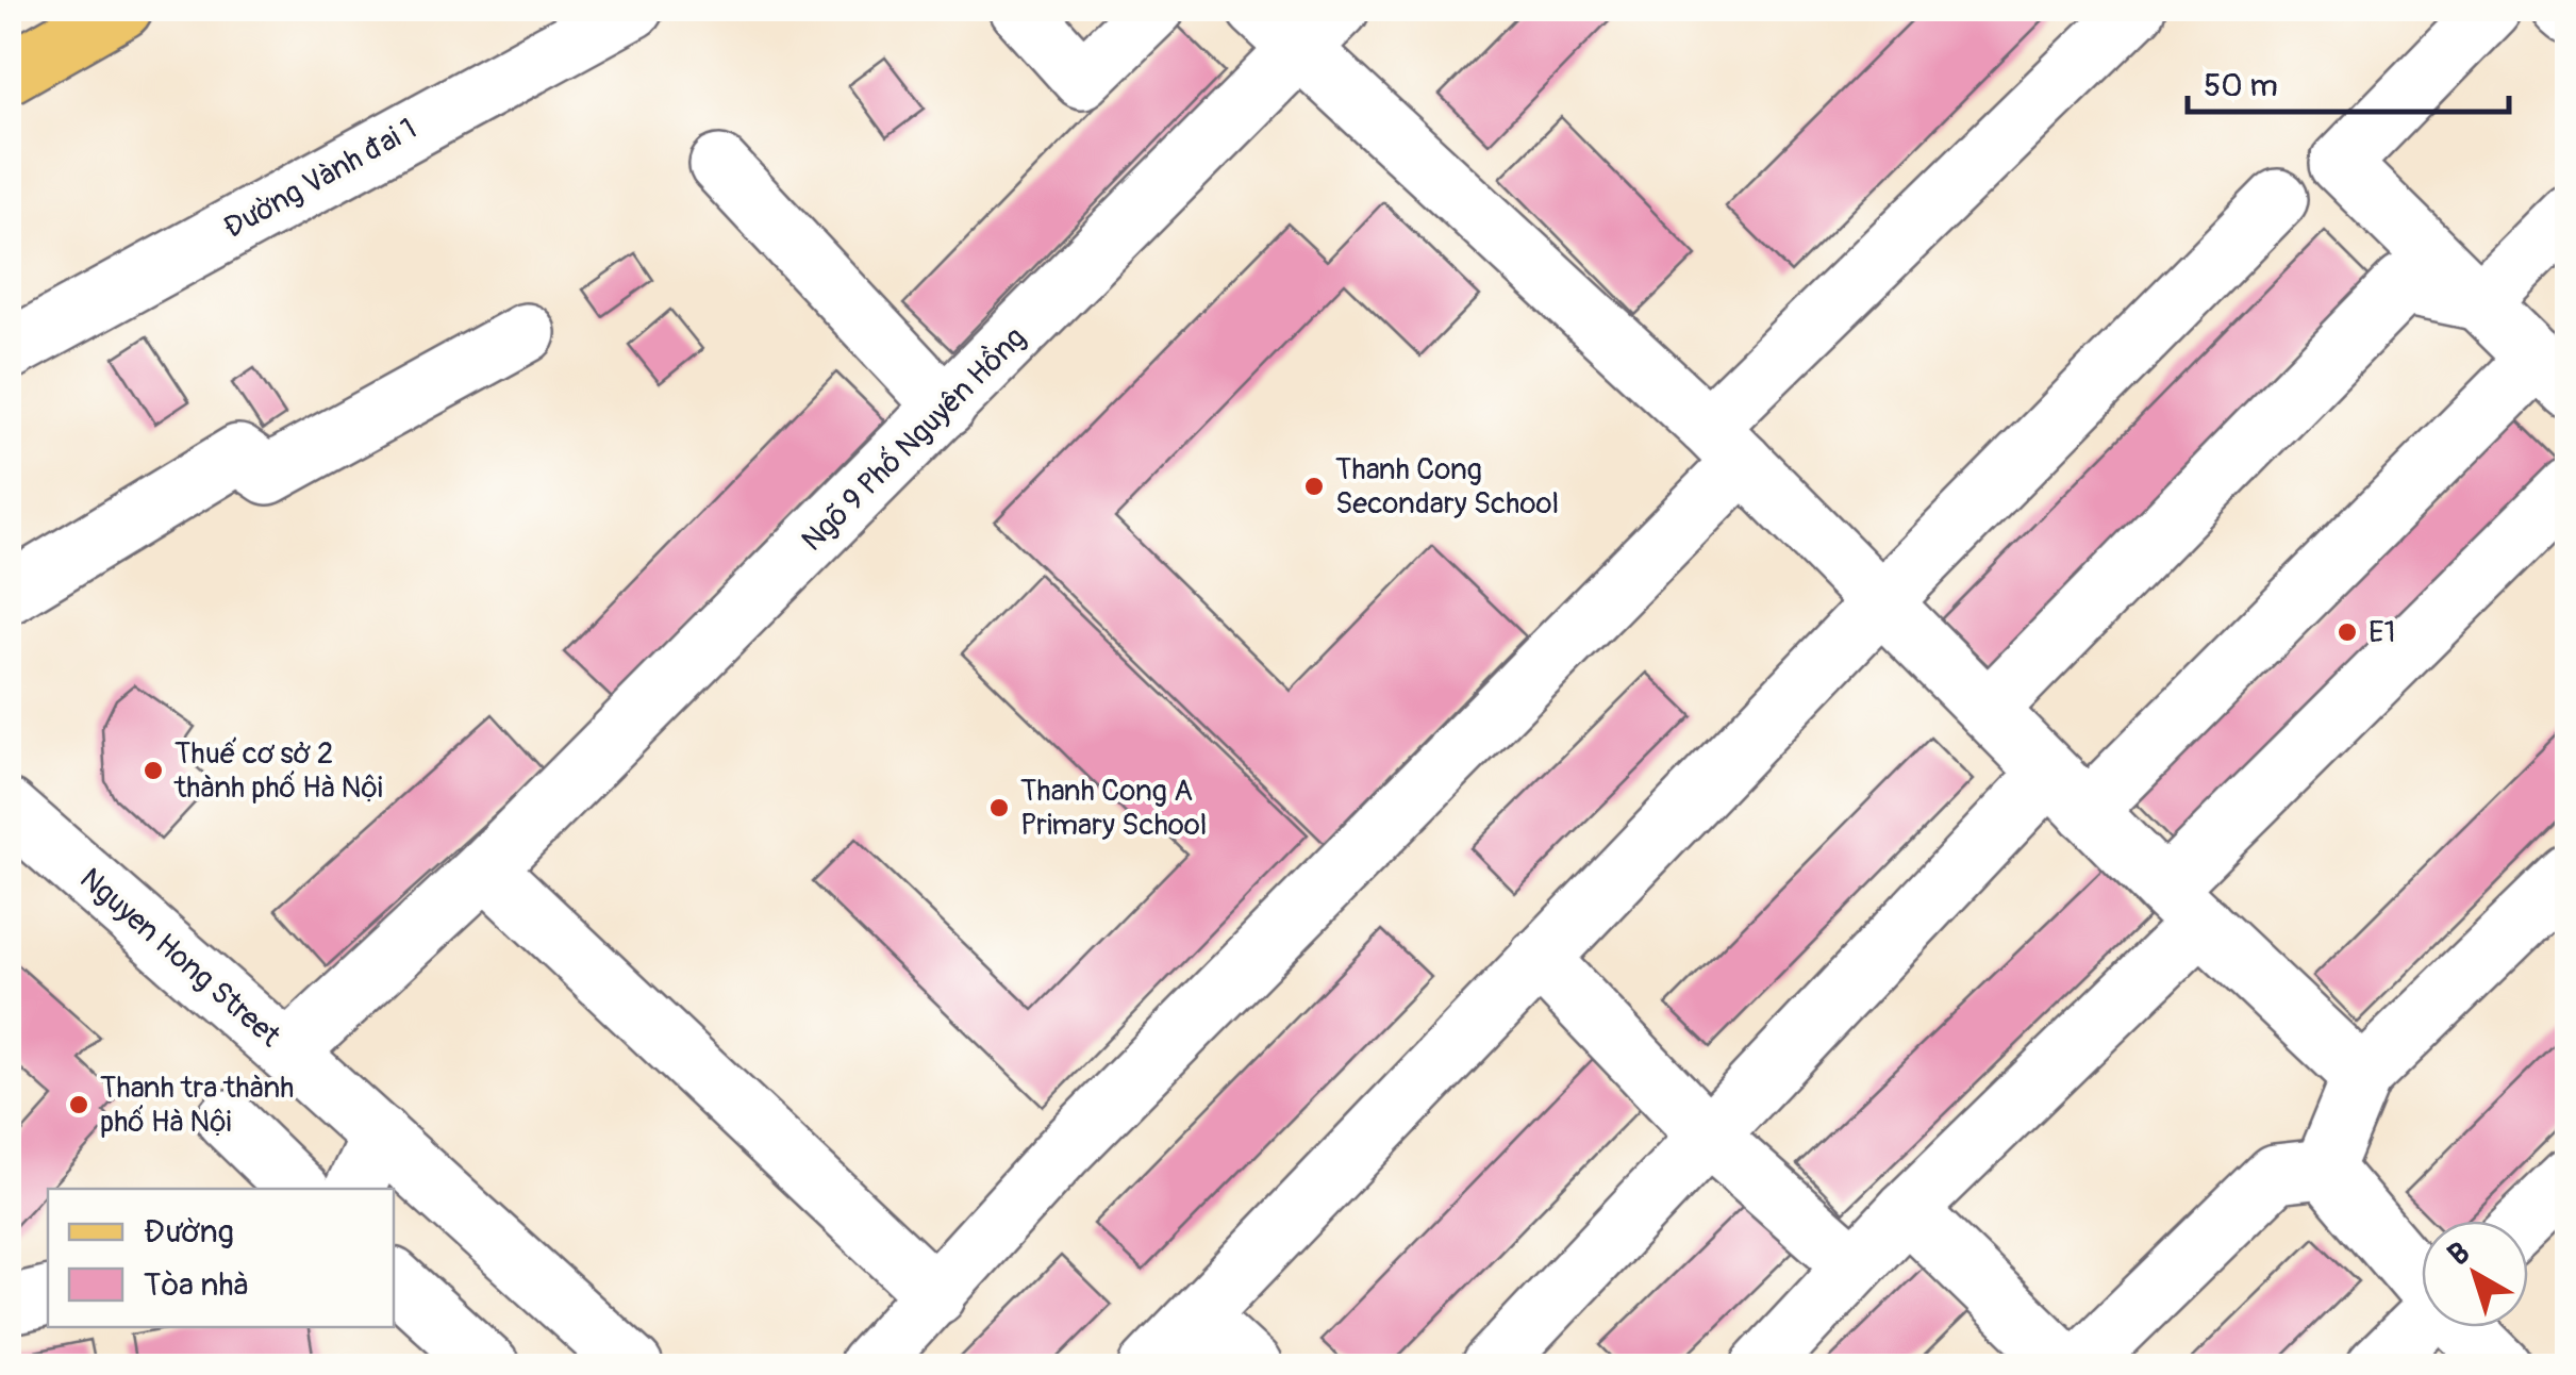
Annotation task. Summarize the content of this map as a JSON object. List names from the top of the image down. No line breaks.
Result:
{"streets":{"street":["Đường Vành đai 1","Ngõ 9 Phố Nguyên Hồng","Nguyen Hong Street"]},"crossings":[["Ngõ 9 Phố Nguyên Hồng","Nguyen Hong Street"]],"places":["Thanh Cong Secondary School","E1","Thuế cơ sở 2 thành phố Hà Nội","Thanh Cong A Primary School","Thanh tra thành phố Hà Nội"],"legend":["Đường","Tòa nhà"],"scale_bar":"50 m","north":"top left"}
